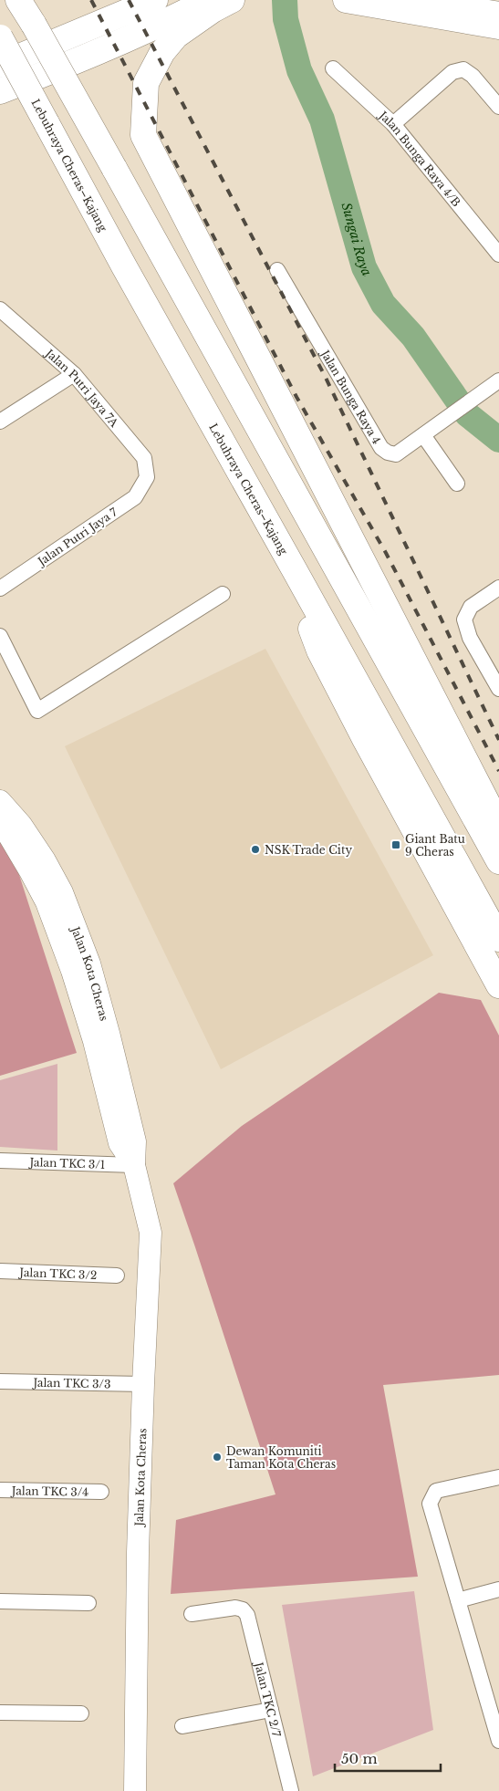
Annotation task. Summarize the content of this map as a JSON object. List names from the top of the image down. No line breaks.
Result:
{"streets":{"highway":["Lebuhraya Cheras–Kajang"],"street":["Jalan Bunga Raya 4/B","Jalan Putri Jaya 7A","Jalan Bunga Raya 4","Jalan Putri Jaya 7","Jalan Kota Cheras","Jalan TKC 3/1","Jalan TKC 3/2","Jalan TKC 3/3","Jalan TKC 3/4","Jalan TKC 2/7"]},"crossings":[["Jalan Putri Jaya 7A","Jalan Putri Jaya 7"],["Jalan Kota Cheras","Jalan TKC 3/1"],["Jalan Kota Cheras","Jalan TKC 3/3"]],"water":["Sungai Raya"],"places":{"transit":["Giant Batu 9 Cheras"],"other":["NSK Trade City","Dewan Komuniti Taman Kota Cheras"]},"scale_bar":"50 m"}
